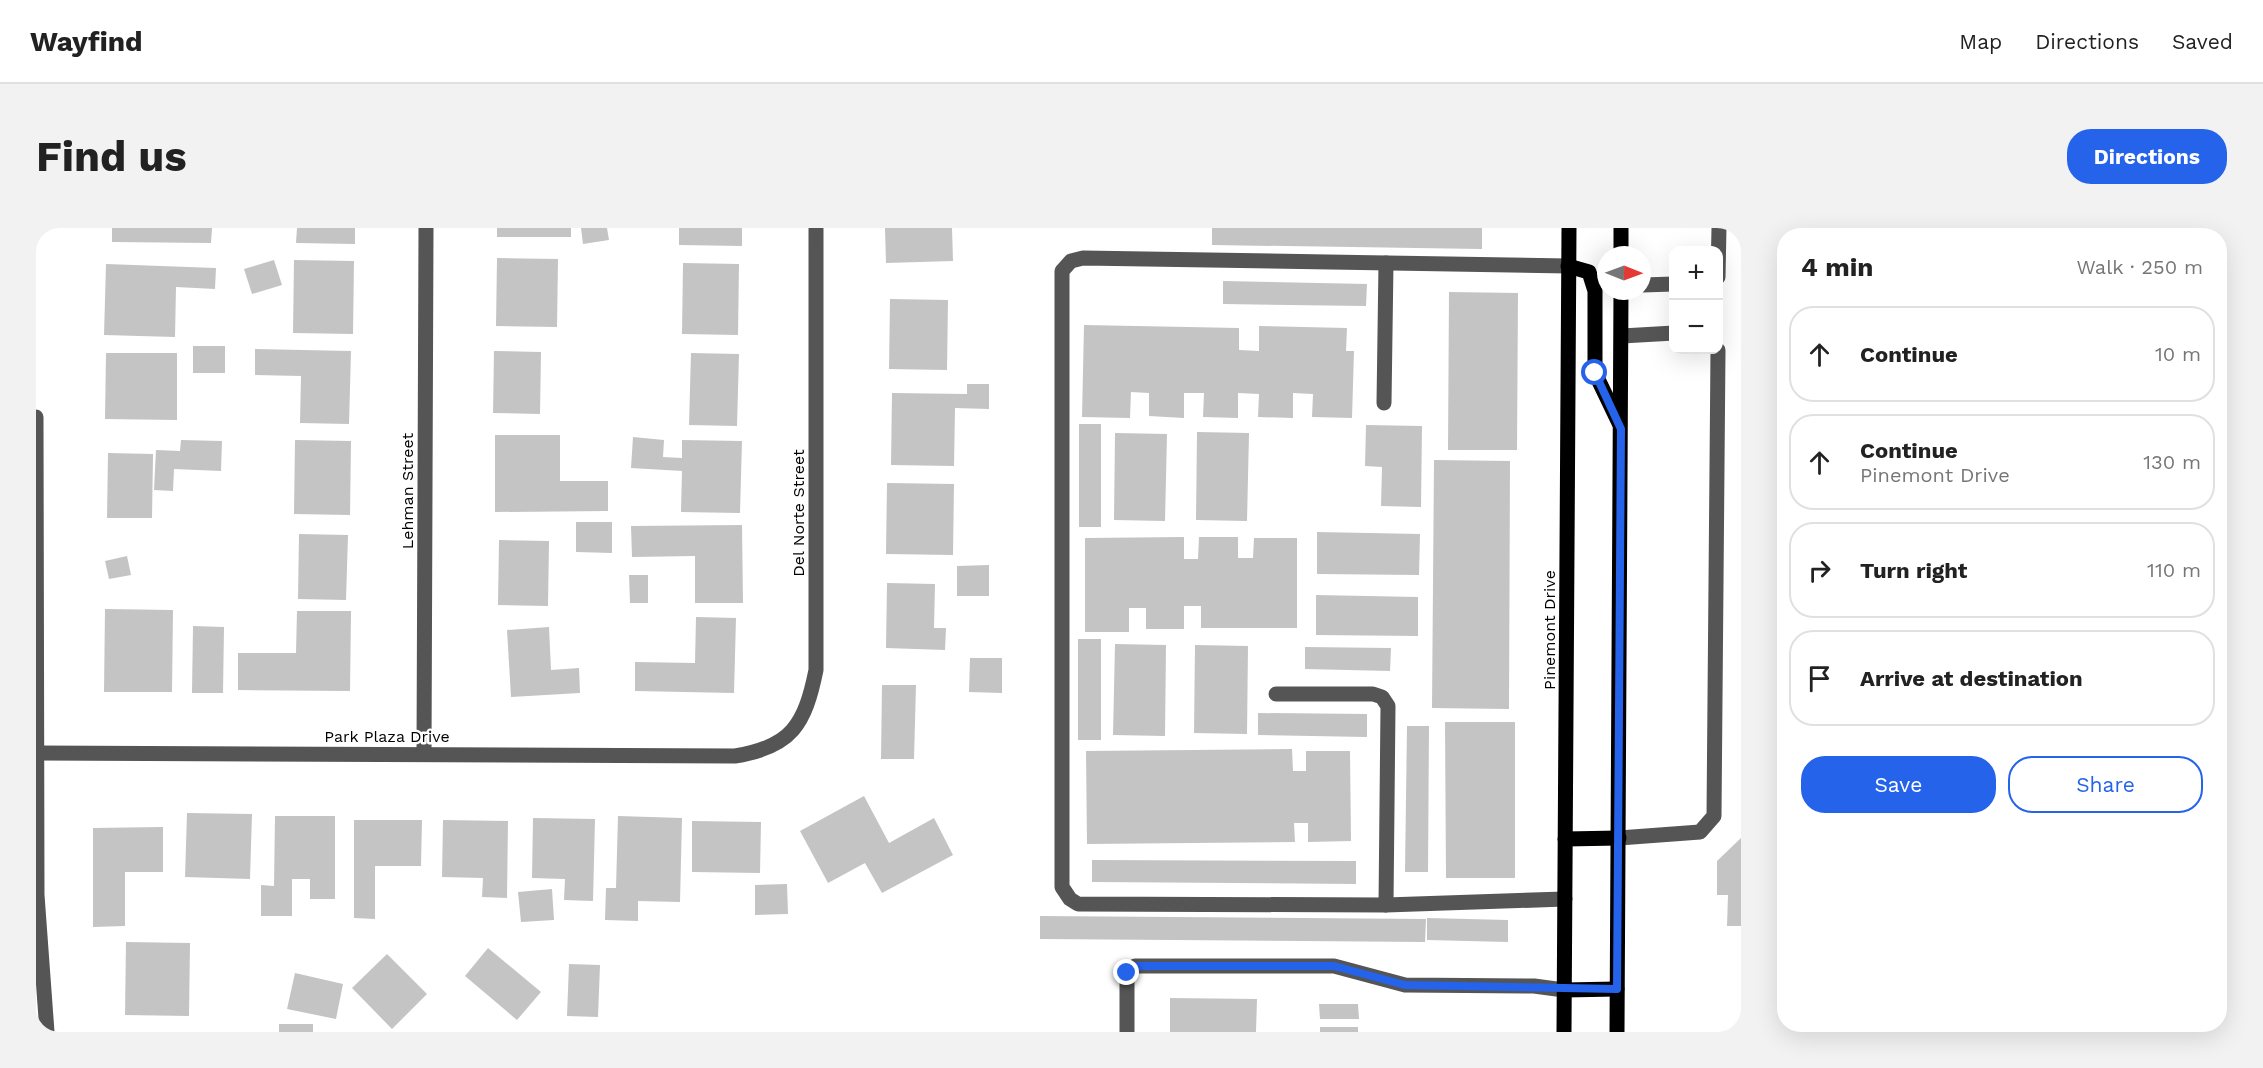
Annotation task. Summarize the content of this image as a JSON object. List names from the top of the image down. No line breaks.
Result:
{"streets":{"main road":["Pinemont Drive"],"street":["Lehman Street","Del Norte Street","Park Plaza Drive"]},"crossings":[["Lehman Street","Park Plaza Drive"],["Del Norte Street","Park Plaza Drive"]],"north":"right","page":{"header":"Wayfind","nav":["Map","Directions","Saved"],"buttons":["Directions",["Save","Share"]],"title":"Find us","heading":["4 min","Walk · 250 m"],"map_buttons":["+","−"],"list":[["Continue","10 m"],["Continue","Pinemont Drive","130 m"],["Turn right","110 m"],"Arrive at destination"]}}
